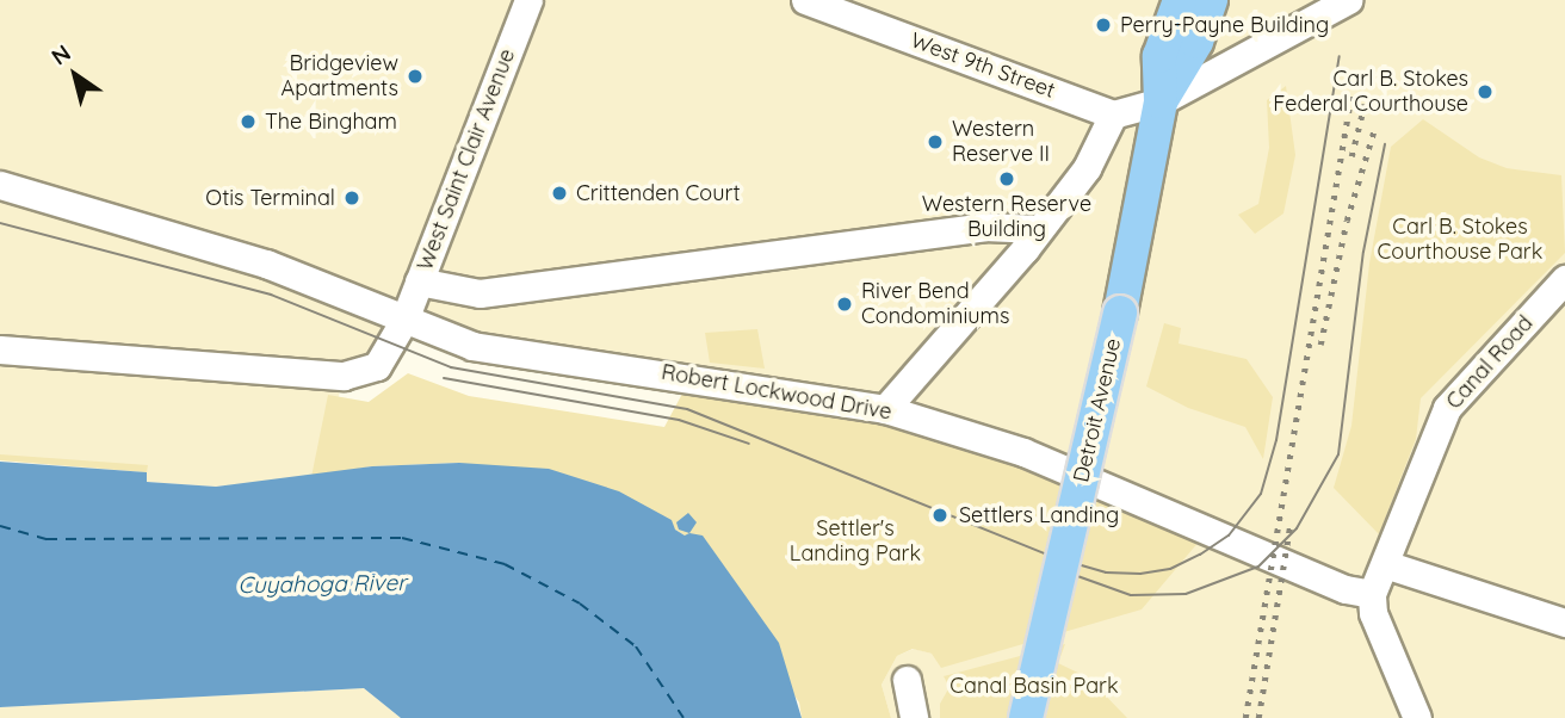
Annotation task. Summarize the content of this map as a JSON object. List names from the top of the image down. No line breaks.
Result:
{"streets":{"main road":["Detroit Avenue"],"street":["West 9th Street","West Saint Clair Avenue","Canal Road","Robert Lockwood Drive"]},"crossings":[["West Saint Clair Avenue","Robert Lockwood Drive"],["Canal Road","Robert Lockwood Drive"]],"water":["Cuyahoga River"],"parks":["Carl B. Stokes Courthouse Park","Settler's Landing Park","Canal Basin Park"],"places":["Perry-Payne Building","Bridgeview Apartments","Carl B. Stokes Federal Courthouse","The Bingham","Western Reserve II","Western Reserve Building","Crittenden Court","Otis Terminal","River Bend Condominiums","Settlers Landing"],"north":"top left"}
